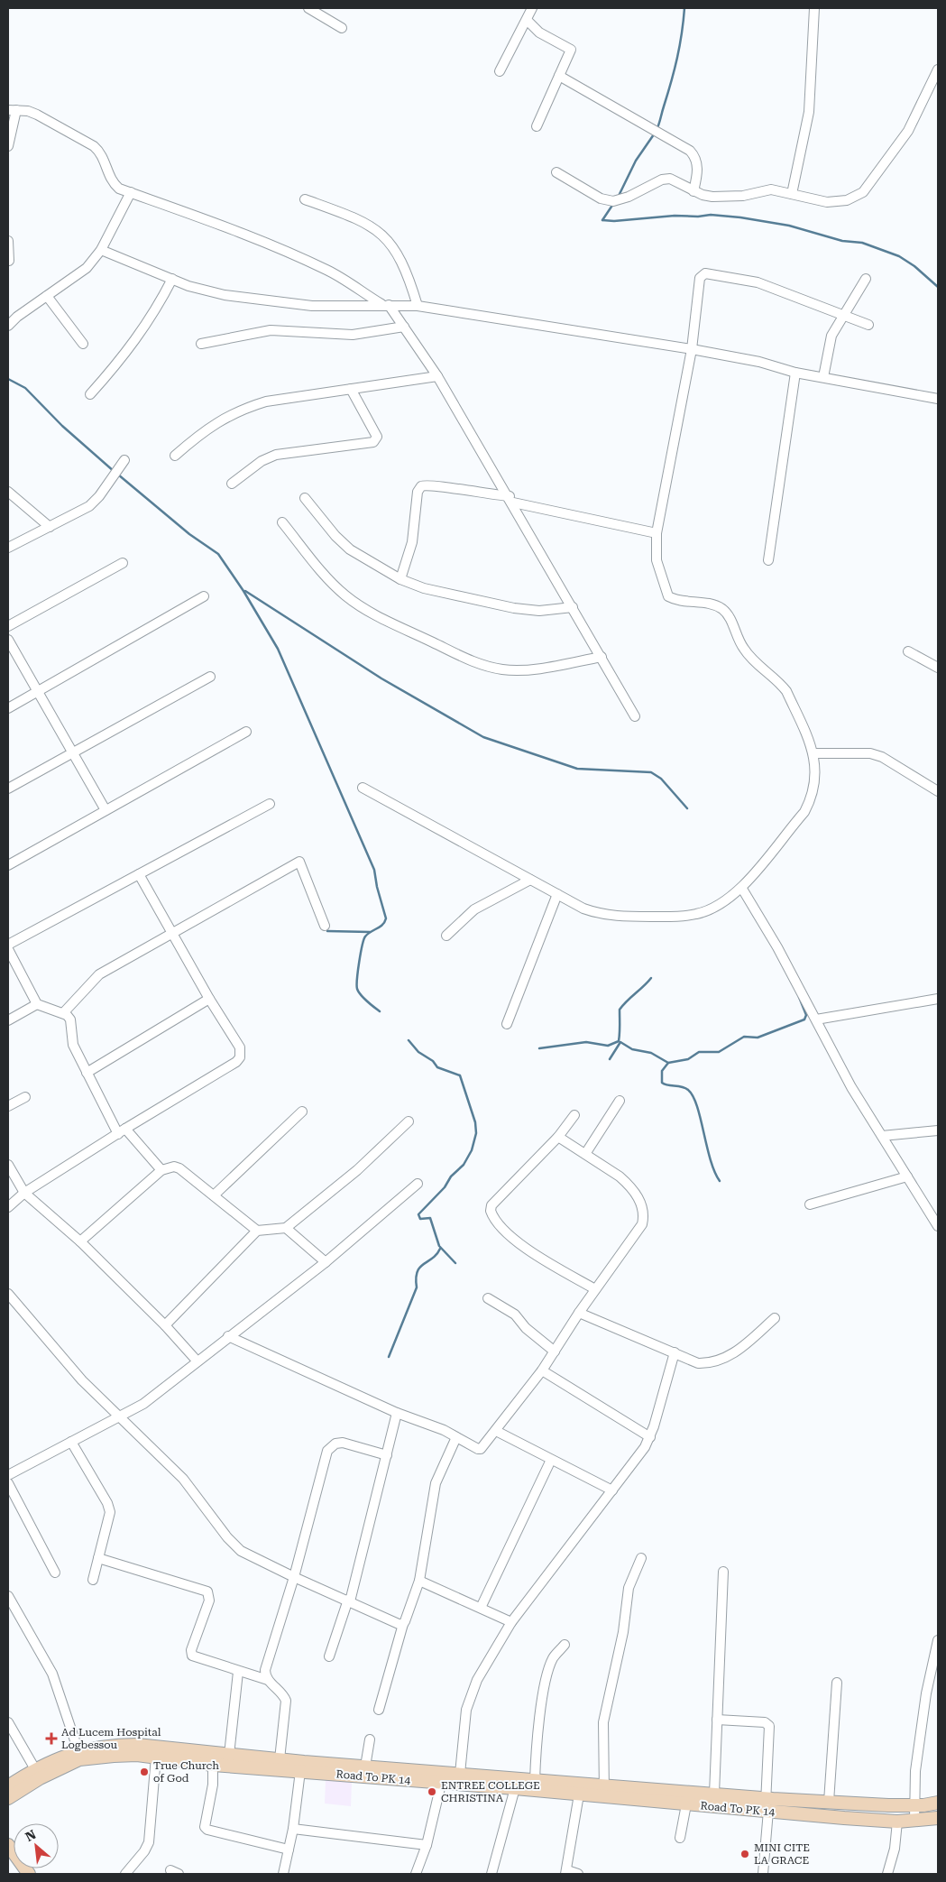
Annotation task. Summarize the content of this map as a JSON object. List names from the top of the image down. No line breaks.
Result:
{"streets":{"main road":["Road To PK 14"]},"places":{"health":["Ad Lucem Hospital Logbessou"],"other":["True Church of God","ENTREE COLLEGE CHRISTINA","MINI CITE LA GRACE"]},"north":"top left"}
